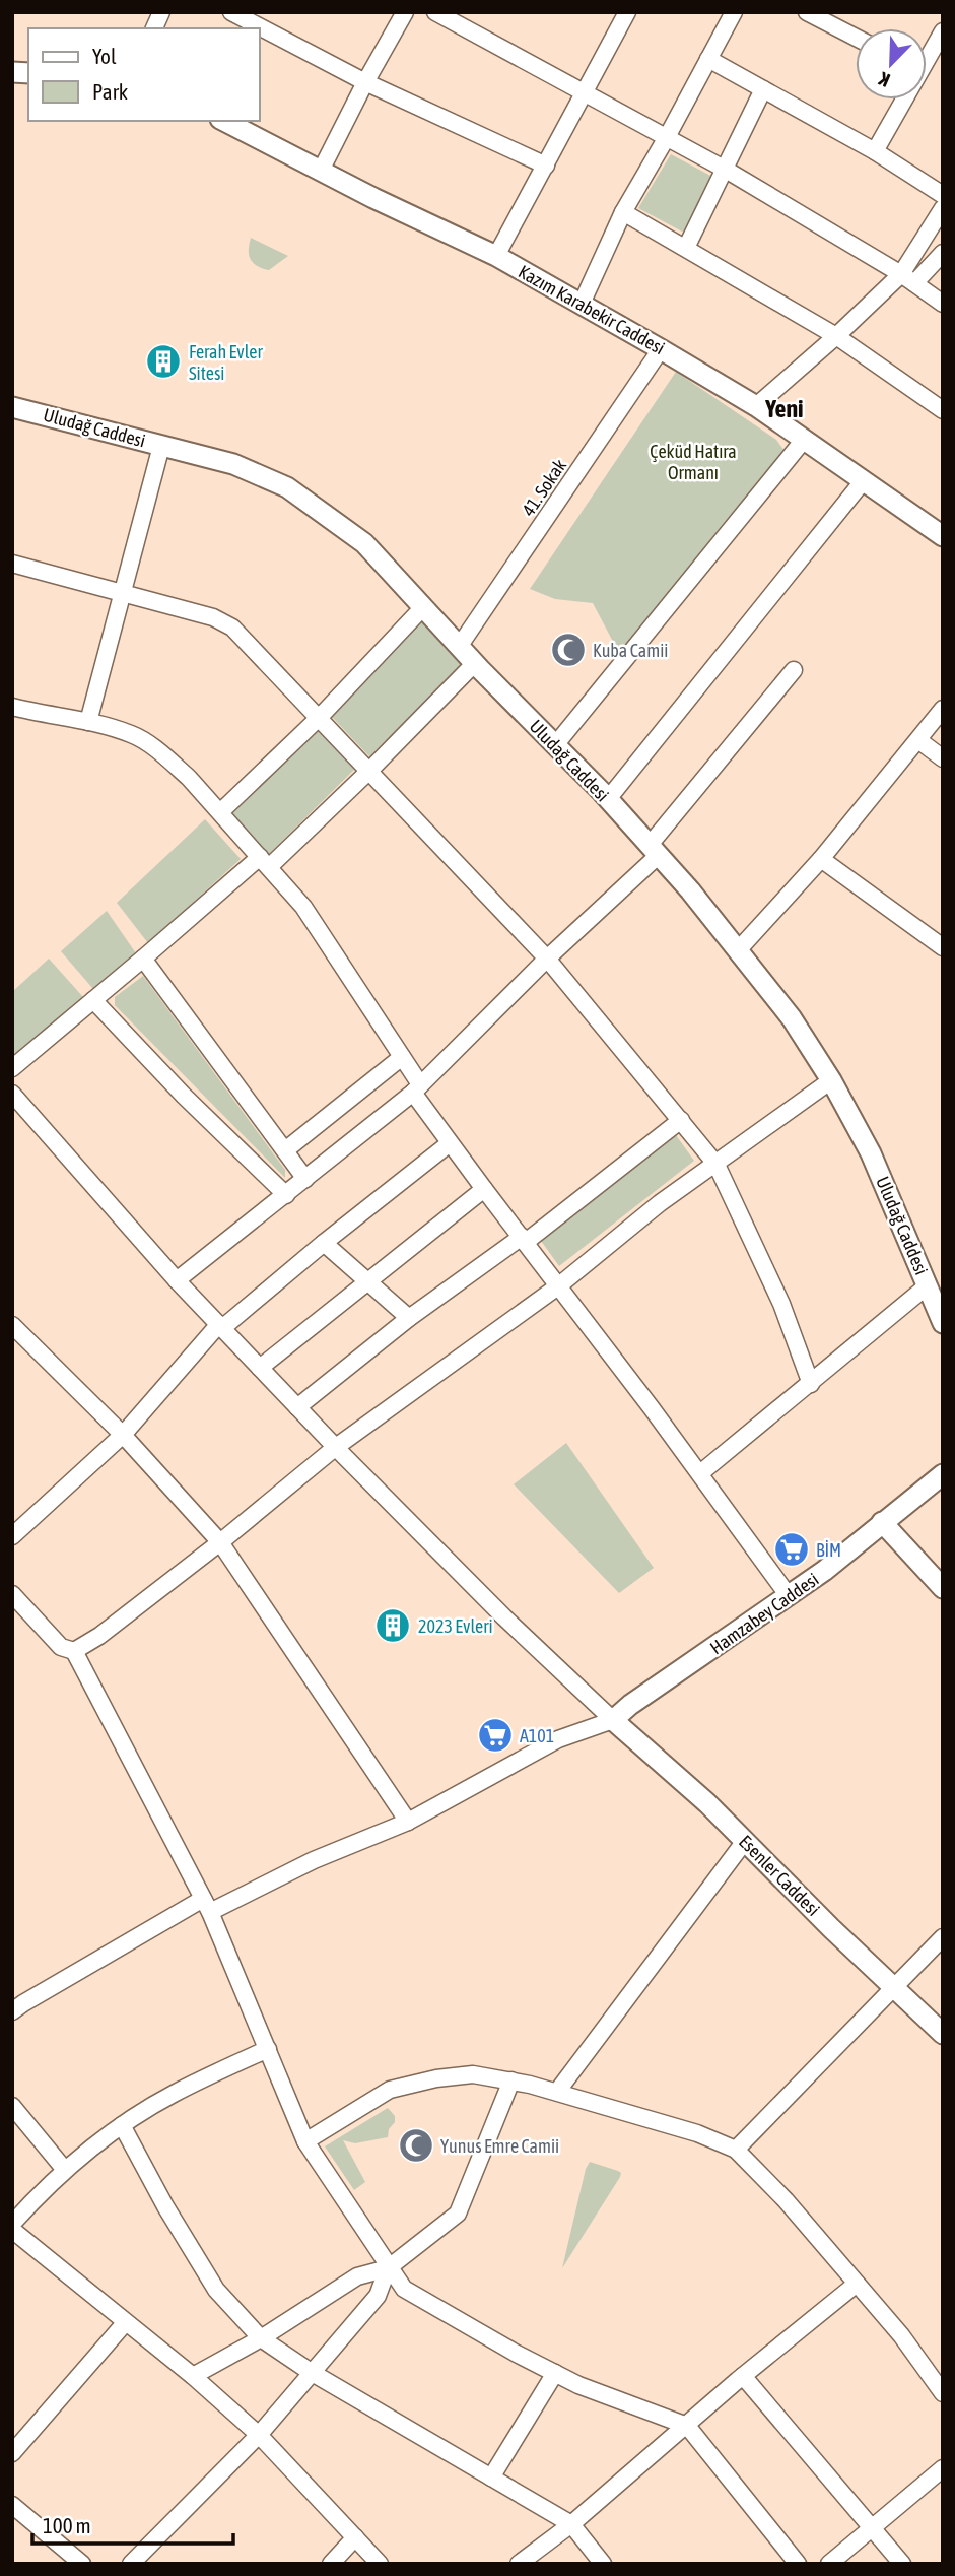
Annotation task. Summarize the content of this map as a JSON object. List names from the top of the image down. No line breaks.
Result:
{"streets":{"street":["Kazım Karabekir Caddesi","Uludağ Caddesi","41. Sokak","Hamzabey Caddesi","Esenler Caddesi"]},"crossings":[["Kazım Karabekir Caddesi","41. Sokak"],["Uludağ Caddesi","41. Sokak"],["Hamzabey Caddesi","Esenler Caddesi"]],"districts":["Yeni"],"parks":["Çeküd Hatıra Ormanı"],"places":{"building":["Ferah Evler Sitesi","2023 Evleri"],"mosque":["Kuba Camii","Yunus Emre Camii"],"supermarket":["BİM","A101"]},"legend":["Yol","Park"],"scale_bar":"100 m","north":"bottom left"}
